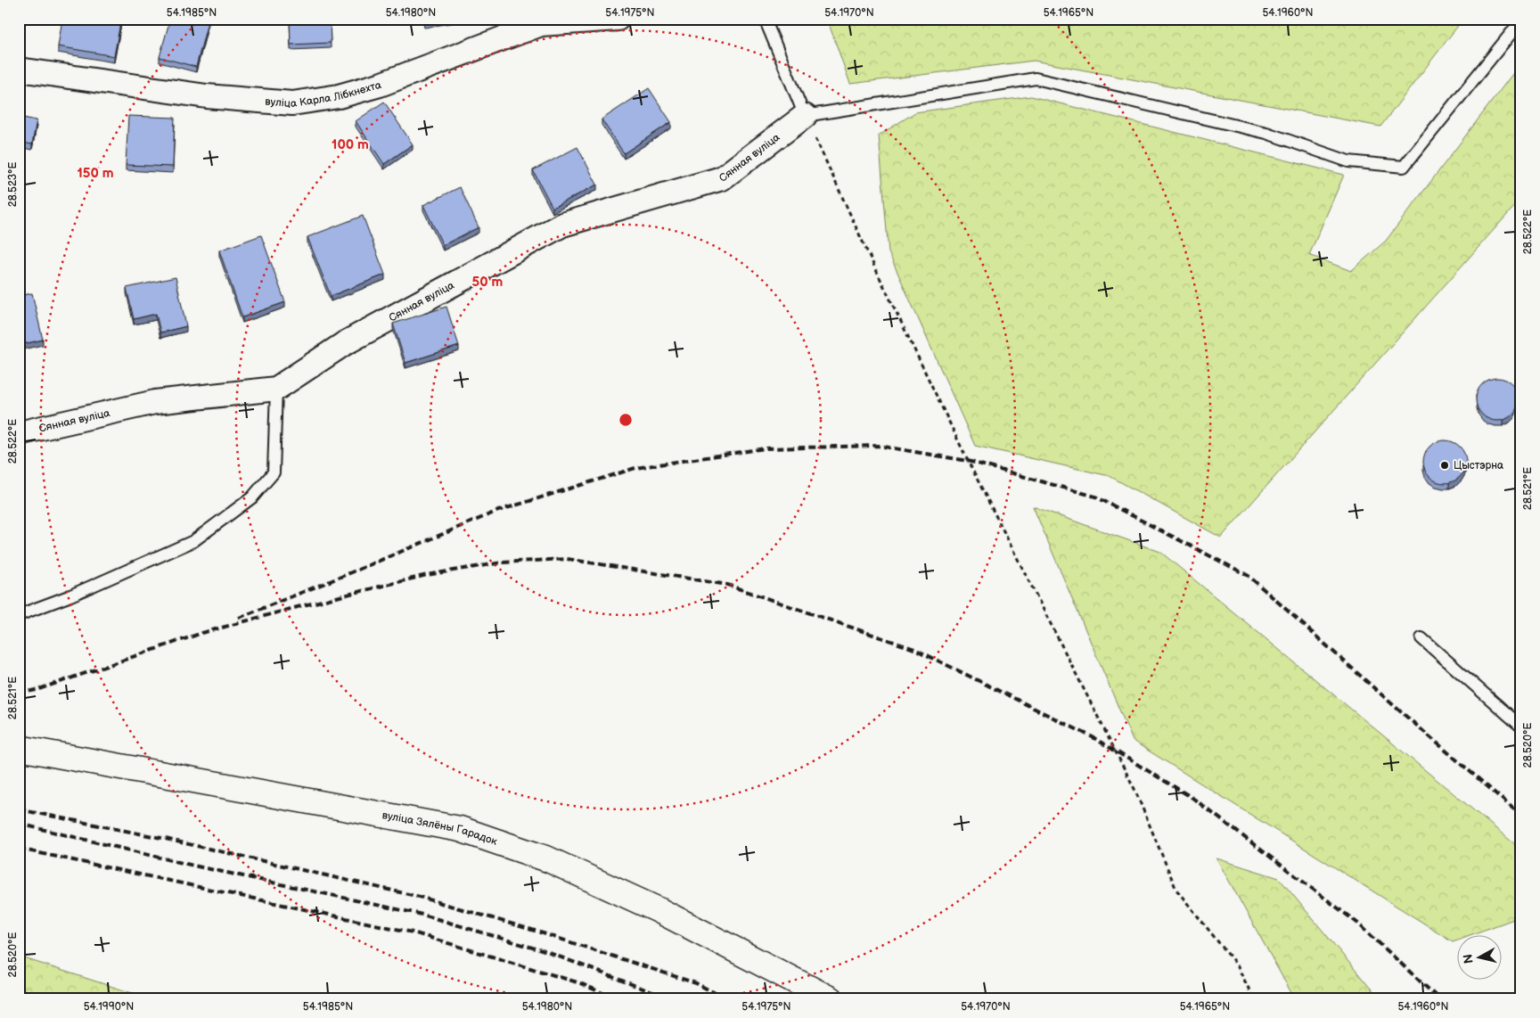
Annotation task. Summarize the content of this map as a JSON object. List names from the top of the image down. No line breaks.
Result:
{"streets":{"street":["вуліца Карла Лібкнехта","Сянная вуліца","вуліца Зялёны Гарадок"]},"places":["Цыстэрна"],"north":"left","coordinates":["54.1985°N","54.1980°N","54.1975°N","54.1970°N","54.1965°N","54.1960°N","28.523°E","28.522°E","28.521°E","28.520°E","54.1990°N"],"rings":["100 m","150 m","50 m"]}
